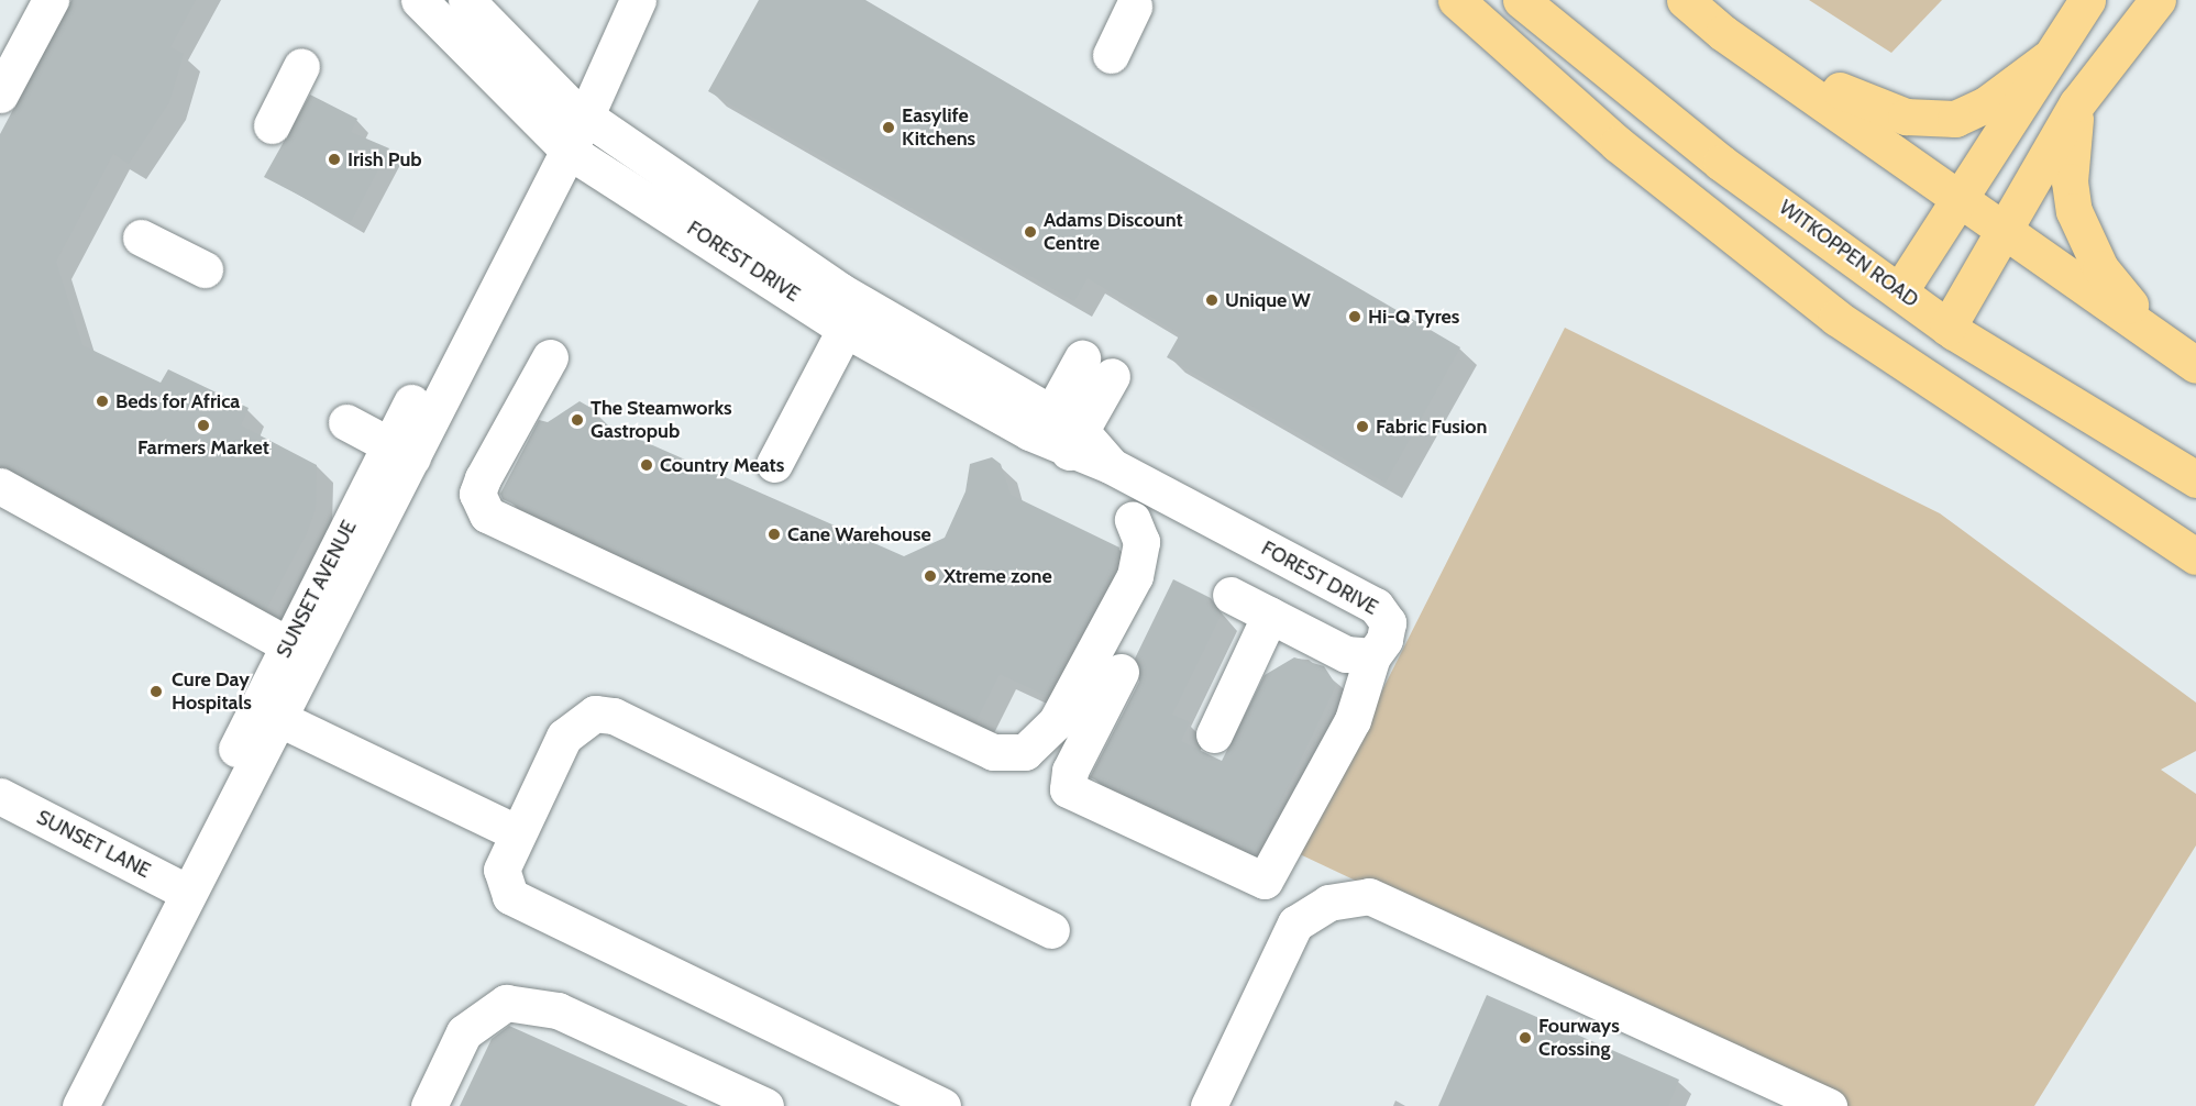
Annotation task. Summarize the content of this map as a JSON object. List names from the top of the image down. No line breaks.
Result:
{"streets":{"main road":["WITKOPPEN ROAD"],"street":["FOREST DRIVE","SUNSET AVENUE","SUNSET LANE"]},"crossings":[["FOREST DRIVE","SUNSET AVENUE"],["SUNSET AVENUE","SUNSET LANE"]],"places":["Easylife Kitchens","Irish Pub","Adams Discount Centre","Unique W","Hi-Q Tyres","Beds for Africa","The Steamworks Gastropub","Farmers Market","Fabric Fusion","Country Meats","Cane Warehouse","Xtreme zone","Cure Day Hospitals","Fourways Crossing"]}
